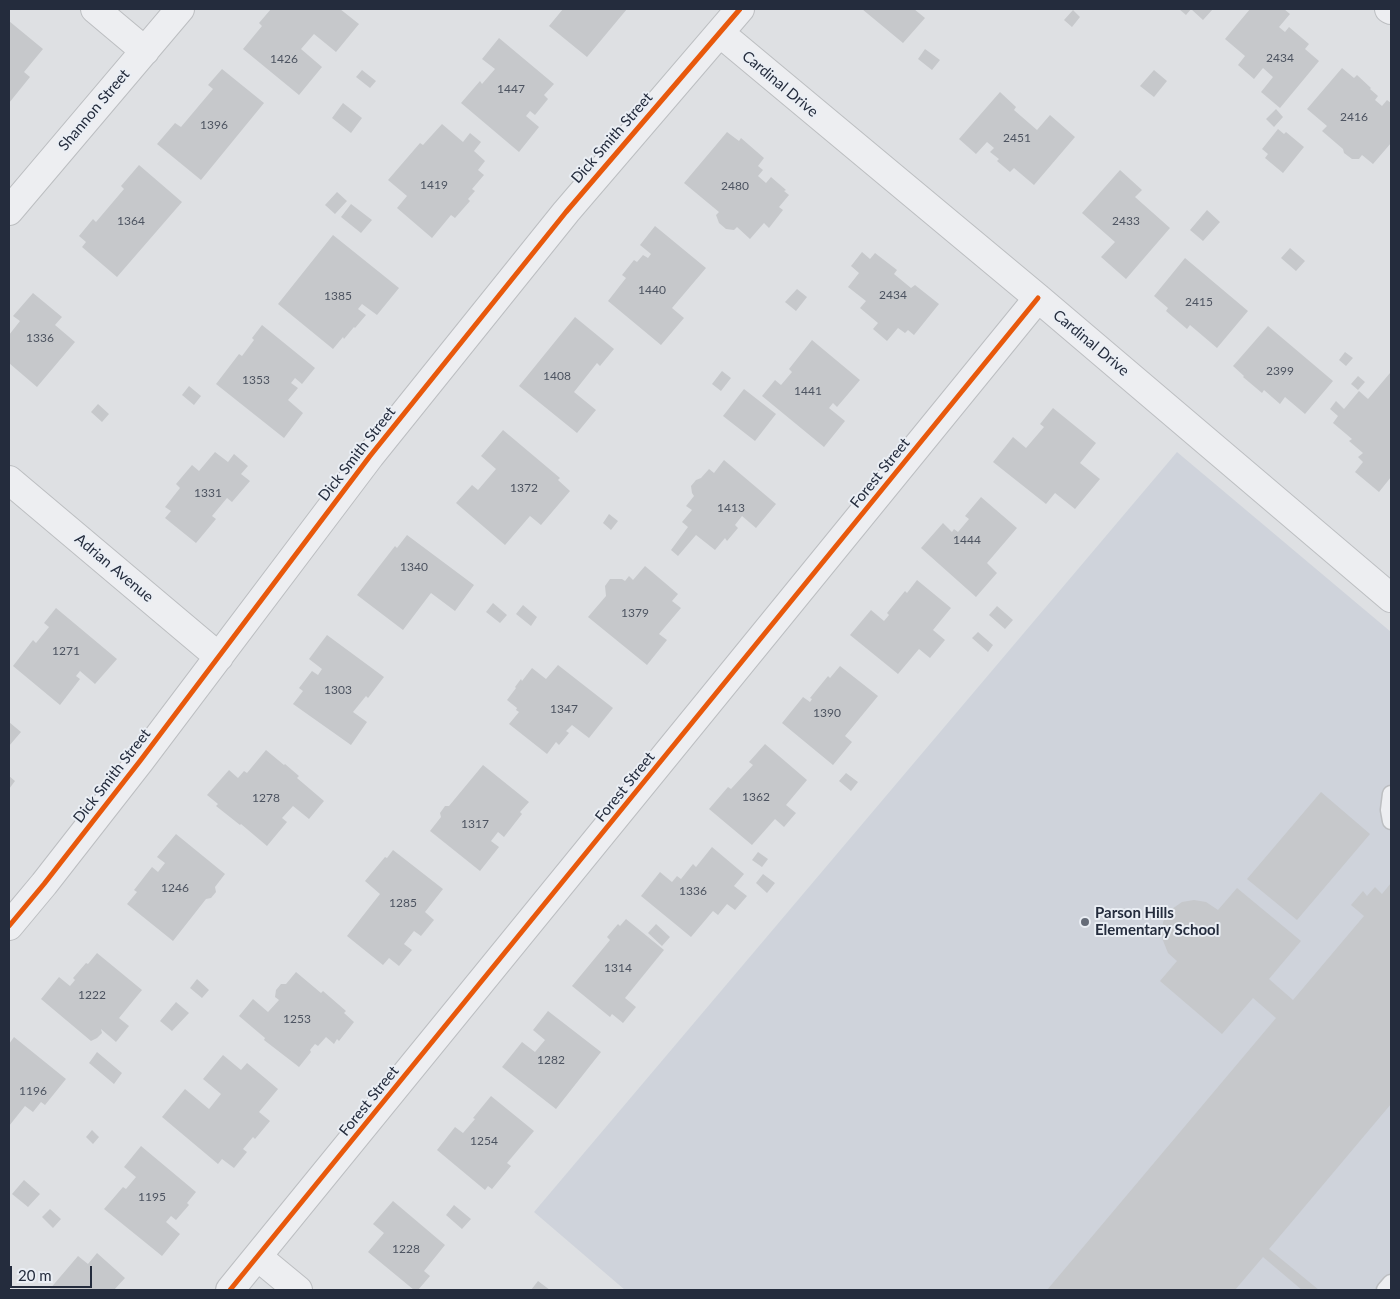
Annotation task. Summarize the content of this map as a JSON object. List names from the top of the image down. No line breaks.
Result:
{"streets":{"street":["Cardinal Drive","Shannon Street","Dick Smith Street","Forest Street","Adrian Avenue"]},"crossings":[["Cardinal Drive","Dick Smith Street"],["Cardinal Drive","Forest Street"],["Dick Smith Street","Adrian Avenue"]],"places":["Parson Hills Elementary School"],"house_numbers":["2434","1426","1447","2416","1396","2451","1419","2480","1364","2433","1440","2434","1385","2415","1336","2399","1408","1353","1441","1372","1331","1413","1444","1340","1379","1271","1303","1347","1390","1362","1278","1317","1246","1336","1285","1314","1222","1253","1282","1196","1254","1195","1228"],"scale_bar":"20 m"}
